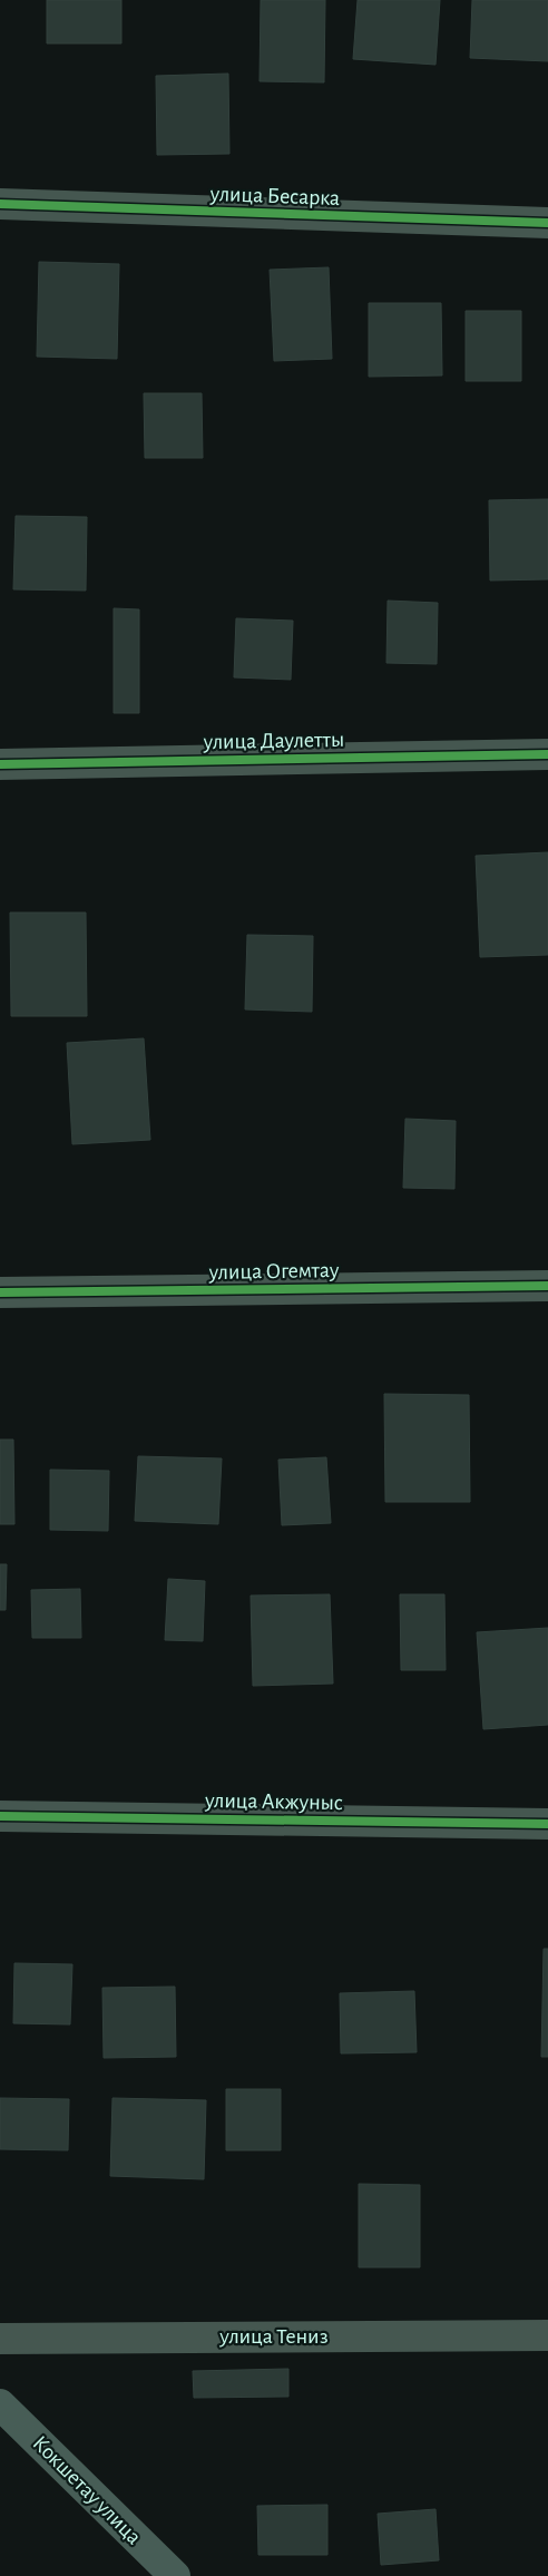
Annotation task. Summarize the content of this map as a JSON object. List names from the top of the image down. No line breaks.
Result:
{"streets":{"main road":["Кокшетау улица"],"street":["улица Бесарка","улица Даулетты","улица Огемтау","улица Акжуныс","улица Тениз"]}}
